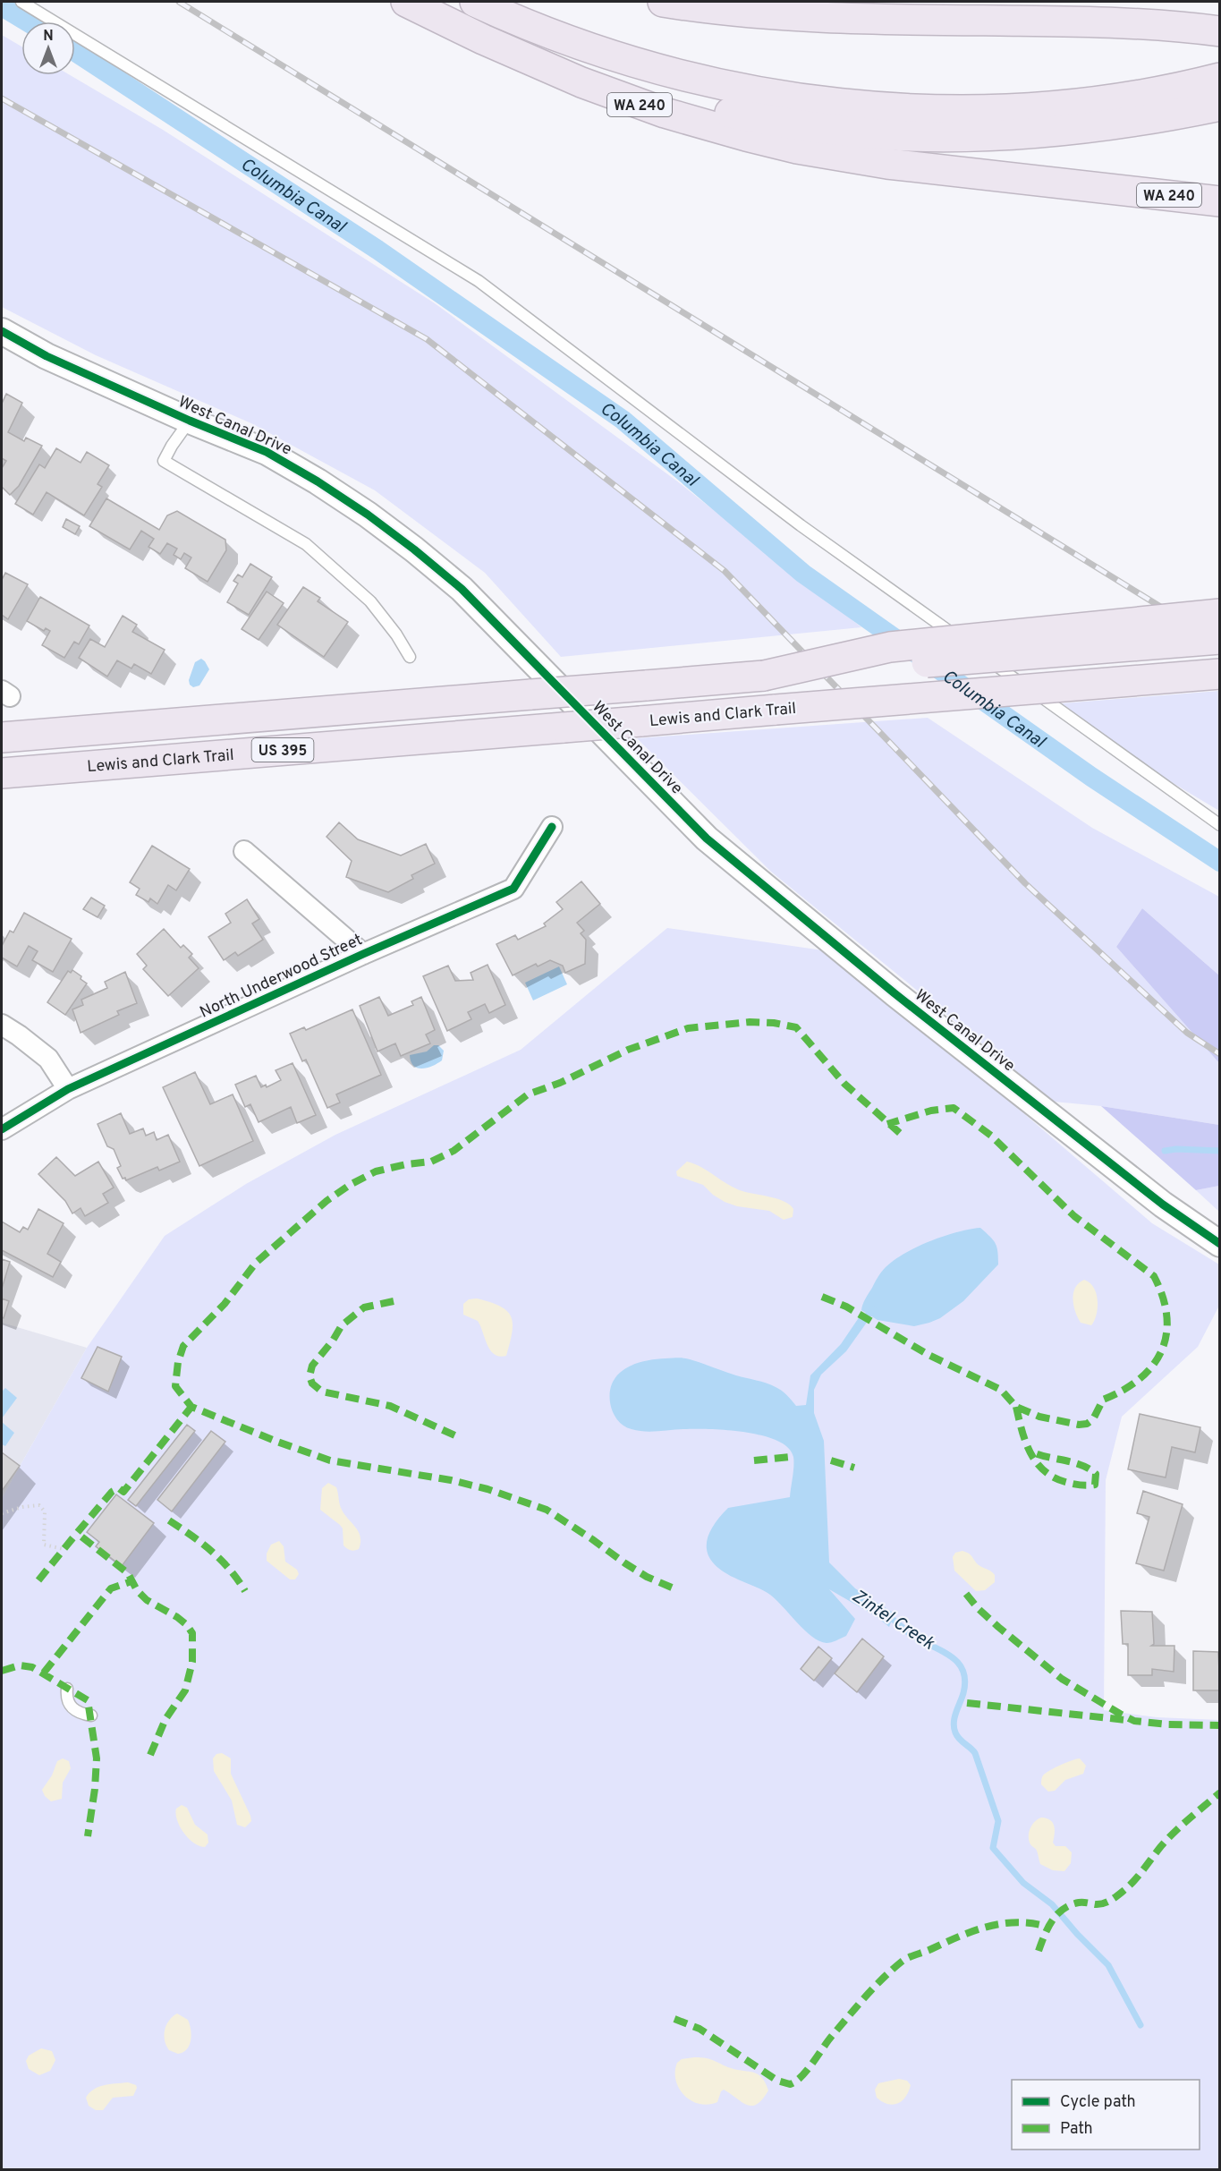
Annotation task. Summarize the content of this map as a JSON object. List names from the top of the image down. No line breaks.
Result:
{"streets":{"highway":["WA 240","Lewis and Clark Trail","US 395"],"street":["West Canal Drive","North Underwood Street"]},"water":["Columbia Canal","Zintel Creek"],"legend":["Cycle path","Path"],"north":"top"}
